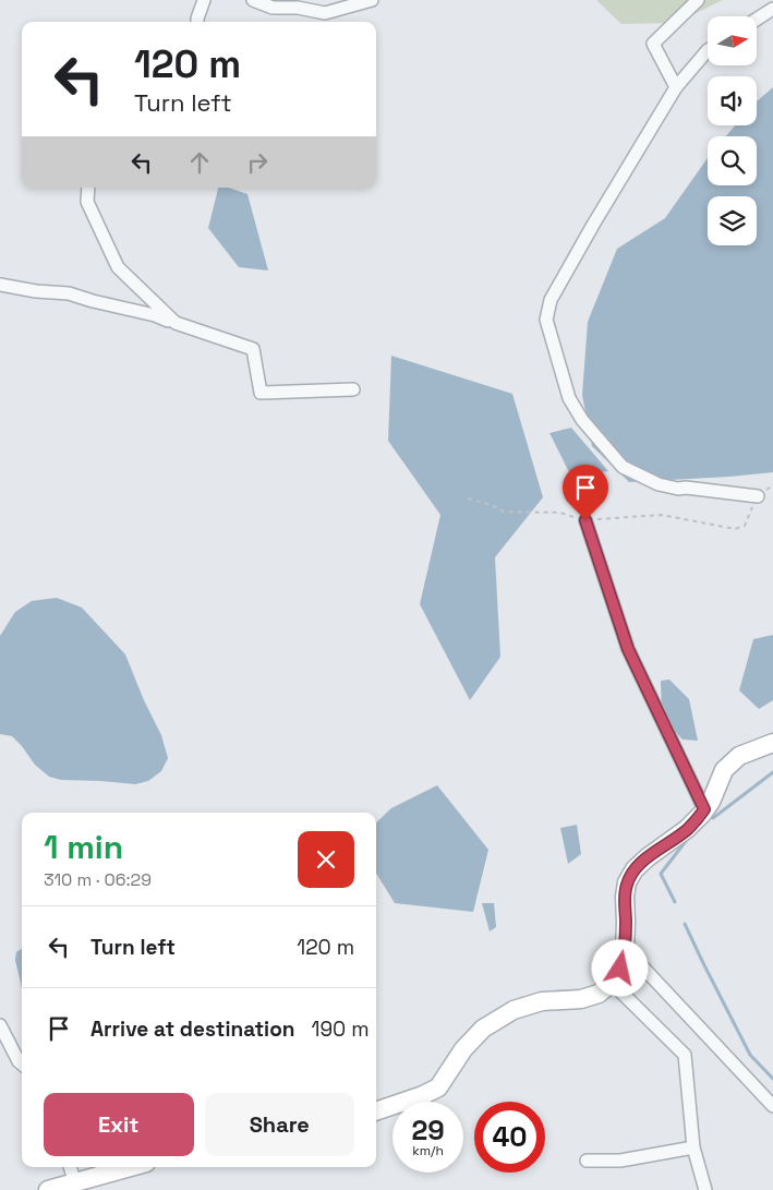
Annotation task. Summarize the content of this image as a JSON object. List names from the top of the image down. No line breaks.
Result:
{"north":"right","page":{"turn":["120 m","Turn left"],"heading":["1 min","310 m · 06:29"],"list":[{"name":"Turn left","value":"120 m"},{"name":"Arrive at destination","value":"190 m"}],"buttons":["Exit","Share"],"speed":"29 km/h","limit":"40"}}
